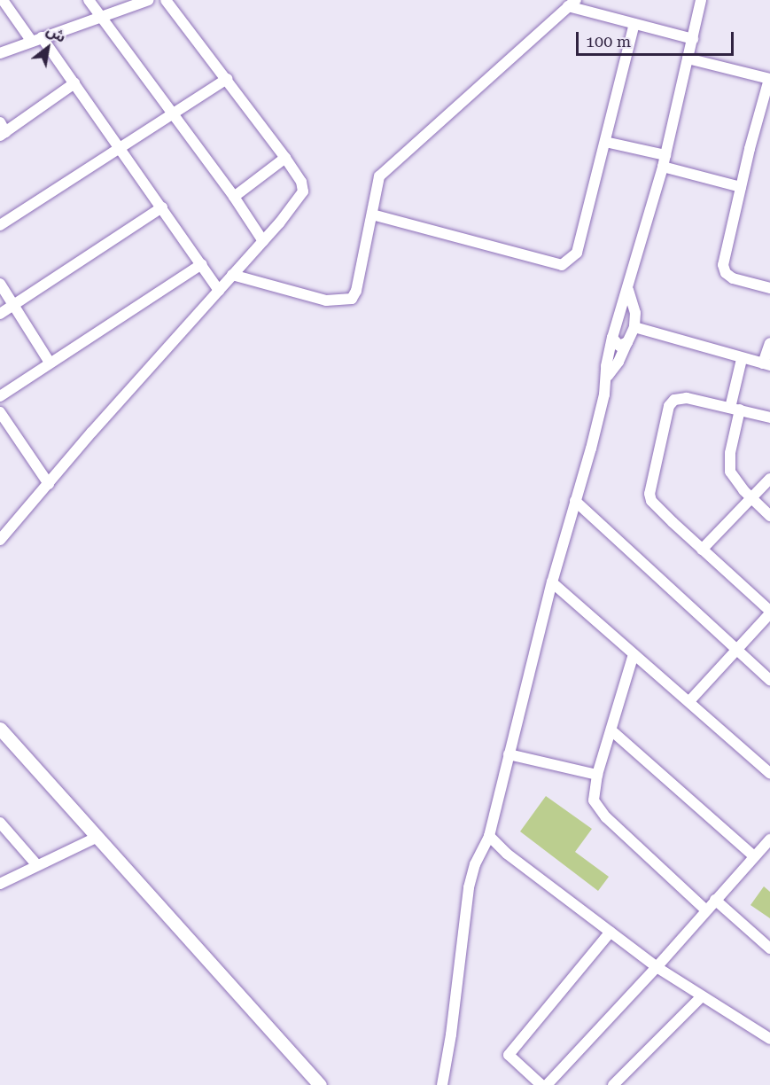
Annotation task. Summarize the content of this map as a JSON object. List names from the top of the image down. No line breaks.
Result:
{"scale_bar":"100 m","north":"top right"}
